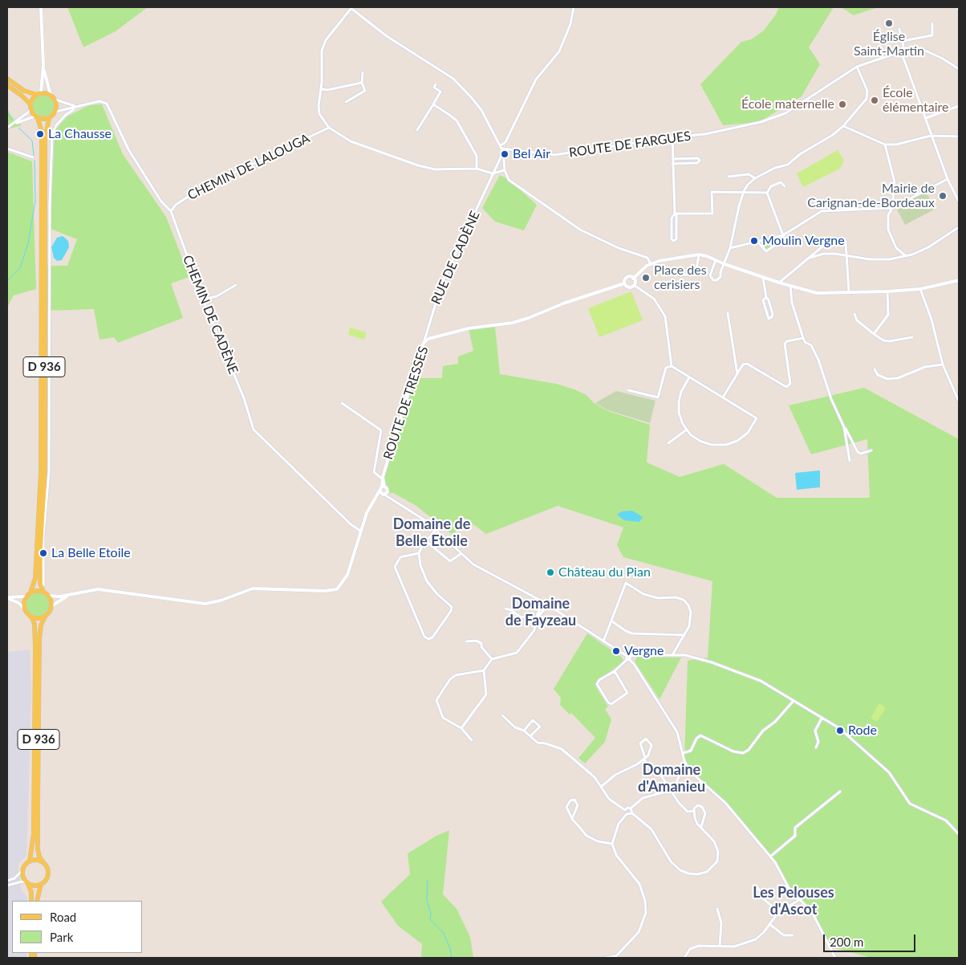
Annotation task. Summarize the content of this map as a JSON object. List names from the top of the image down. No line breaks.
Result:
{"streets":{"main road":["D 936"],"street":["ROUTE DE FARGUES","CHEMIN DE LALOUGA","RUE DE CADÈNE","CHEMIN DE CADÈNE","ROUTE DE TRESSES"]},"crossings":[["ROUTE DE FARGUES","RUE DE CADÈNE"],["CHEMIN DE LALOUGA","CHEMIN DE CADÈNE"],["RUE DE CADÈNE","ROUTE DE TRESSES"],["CHEMIN DE CADÈNE","D 936"]],"districts":["Domaine de Belle Etoile","Domaine de Fayzeau","Domaine d'Amanieu","Les Pelouses d'Ascot"],"places":["Église Saint-Martin","École élémentaire","École maternelle","La Chausse","Bel Air","Mairie de Carignan-de-Bordeaux","Moulin Vergne","Place des cerisiers","La Belle Etoile","Château du Pian","Vergne","Rode"],"legend":["Road","Park"],"scale_bar":"200 m"}
